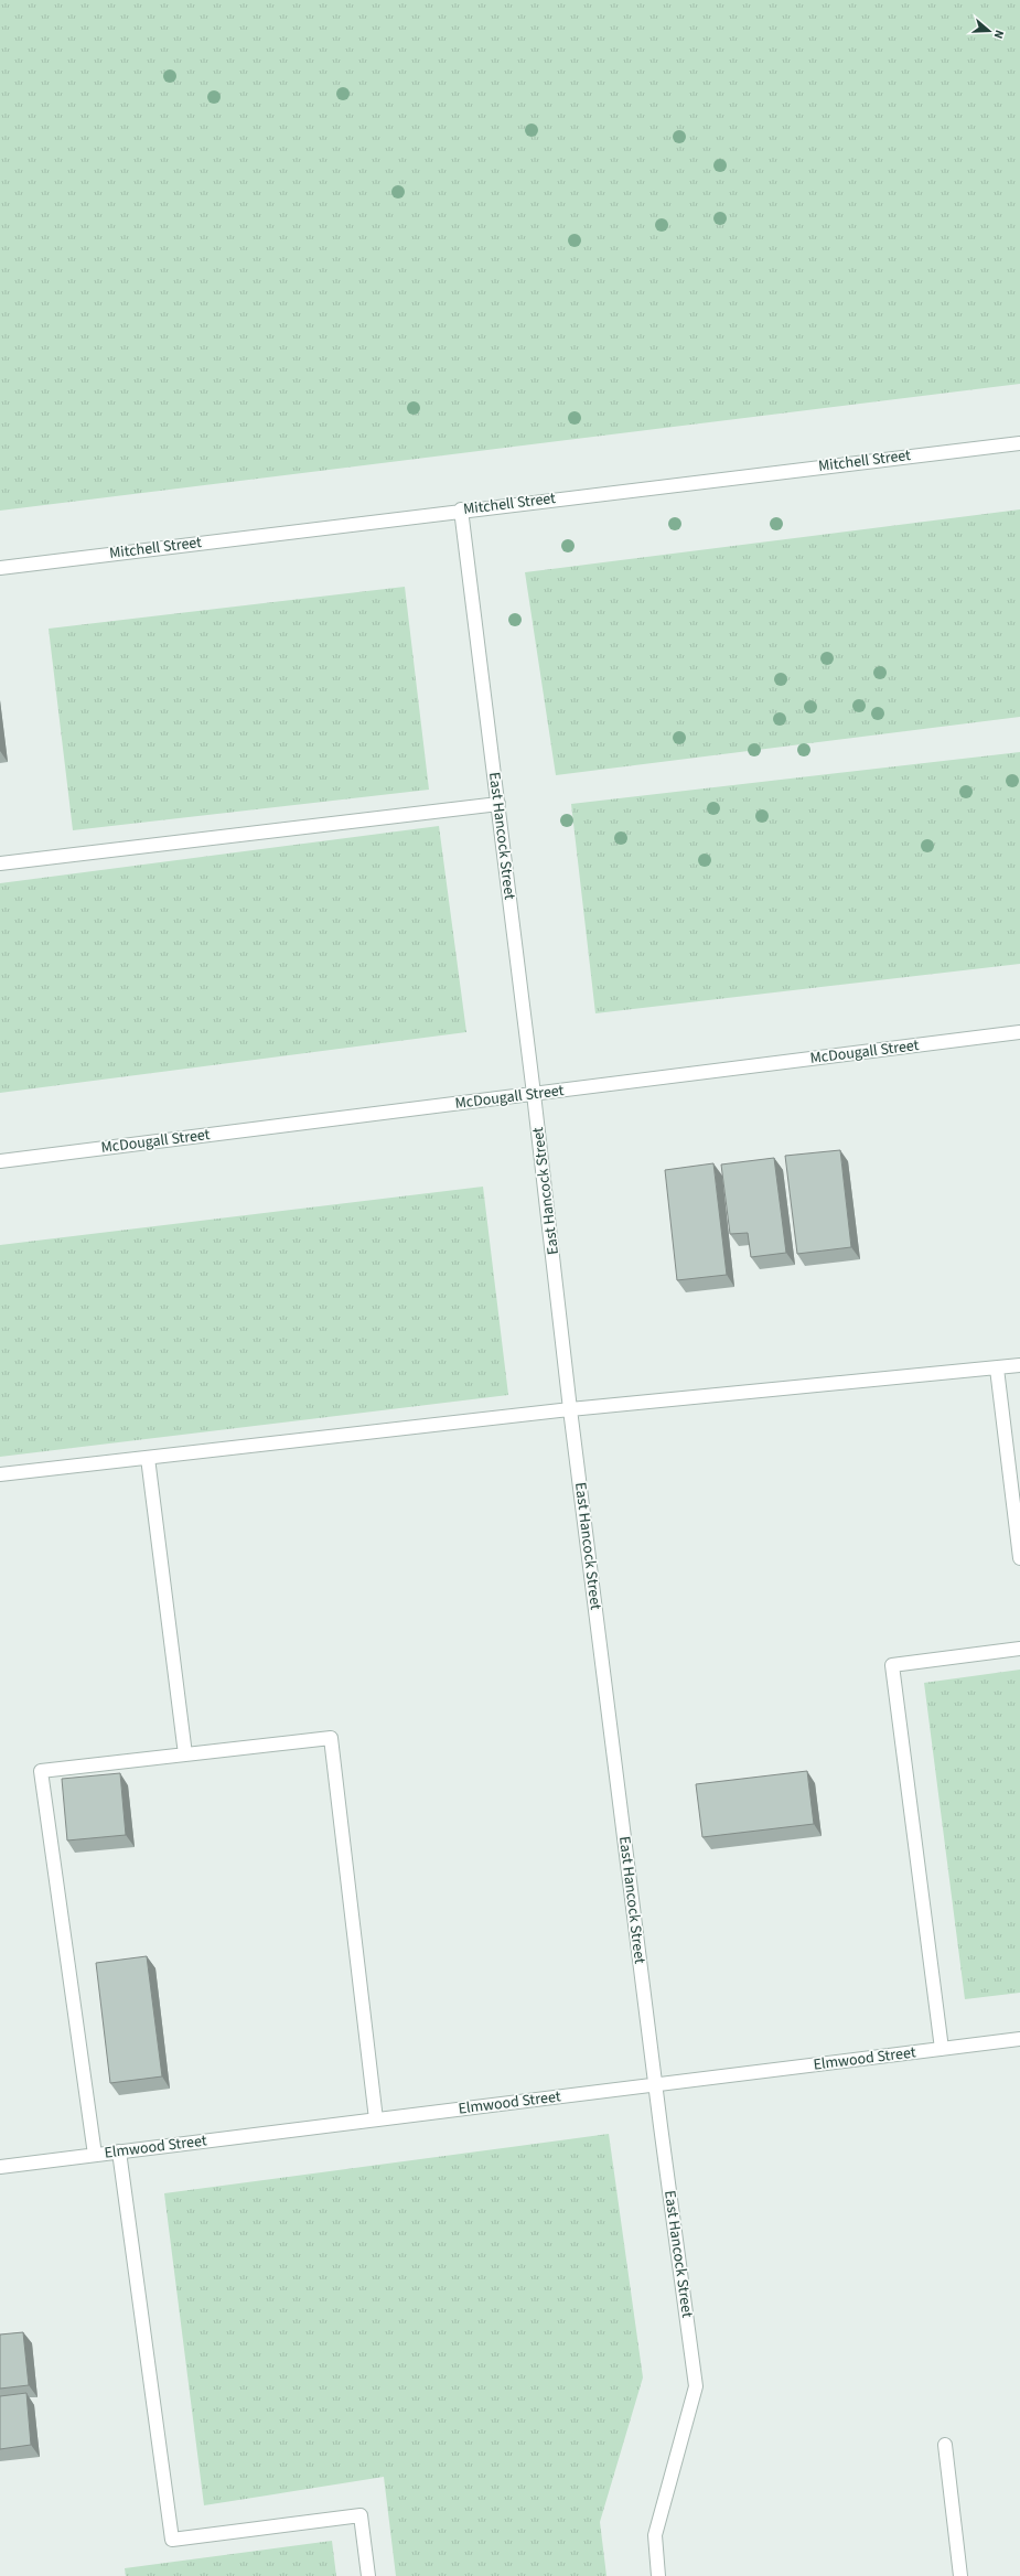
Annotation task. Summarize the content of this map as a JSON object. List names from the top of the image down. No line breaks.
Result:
{"streets":{"street":["Mitchell Street","East Hancock Street","McDougall Street","Elmwood Street"]},"crossings":[["Mitchell Street","East Hancock Street"],["East Hancock Street","McDougall Street"],["East Hancock Street","Elmwood Street"]],"north":"right"}
